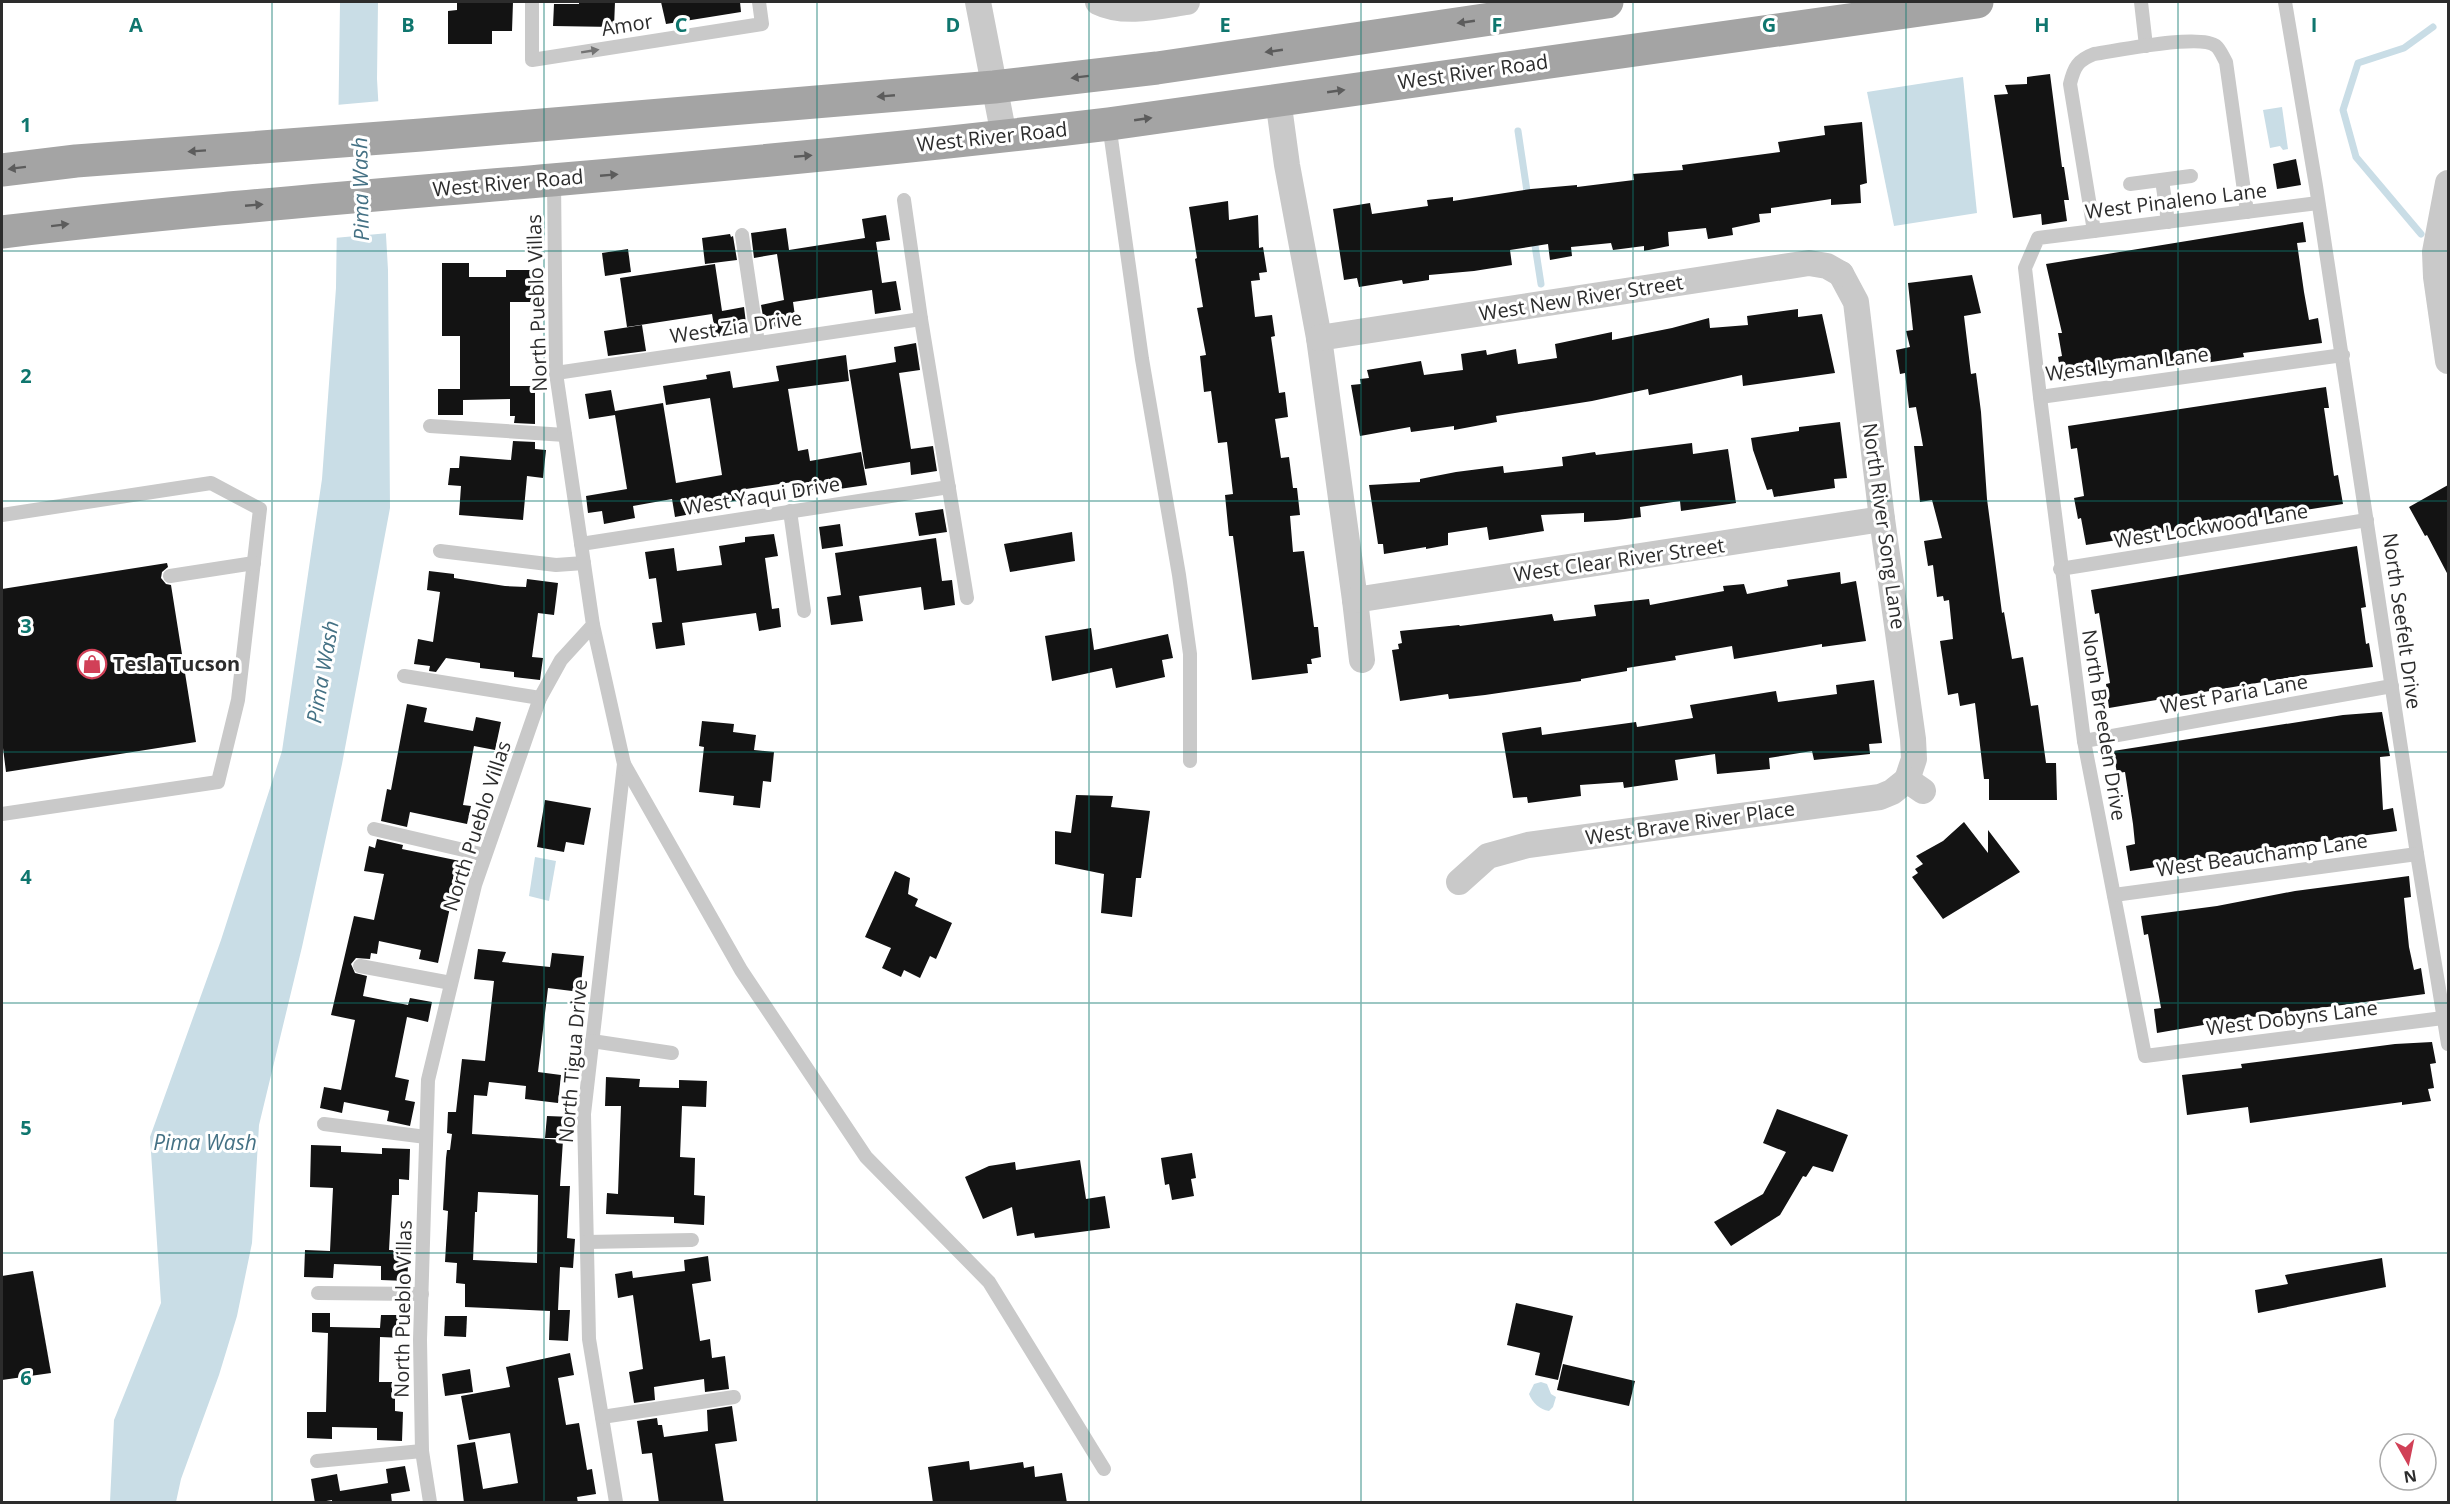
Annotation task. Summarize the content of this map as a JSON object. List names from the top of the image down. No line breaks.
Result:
{"streets":{"main road":["West River Road"],"street":["West New River Street","North River Song Lane","West Clear River Street","West Brave River Place"],"lane":["Amor","West Pinaleno Lane","North Pueblo Villas","West Zia Drive","West Lyman Lane","West Yaqui Drive","West Lockwood Lane","North Seefelt Drive","West Paria Lane","North Breeden Drive","West Beauchamp Lane","West Dobyns Lane","North Tigua Drive"]},"crossings":[["West River Road","North Pueblo Villas"],["West Pinaleno Lane","West Lyman Lane"],["West Pinaleno Lane","North Seefelt Drive"],["West New River Street","North River Song Lane"],["North Pueblo Villas","West Zia Drive"],["North Pueblo Villas","West Yaqui Drive"],["North Pueblo Villas","North Tigua Drive"],["West Lyman Lane","North Seefelt Drive"],["West Lyman Lane","North Breeden Drive"],["North River Song Lane","West Clear River Street"],["North River Song Lane","West Brave River Place"],["West Lockwood Lane","North Seefelt Drive"],["West Lockwood Lane","North Breeden Drive"],["North Seefelt Drive","West Paria Lane"],["North Seefelt Drive","West Beauchamp Lane"],["North Seefelt Drive","West Dobyns Lane"],["West Paria Lane","North Breeden Drive"],["North Breeden Drive","West Beauchamp Lane"],["North Breeden Drive","West Dobyns Lane"]],"water":["Pima Wash"],"places":{"shop":["Tesla Tucson"]},"north":"bottom","grid":{"columns":["A","B","C","D","E","F","G","H","I"],"rows":["1","2","3","4","5","6"]}}
